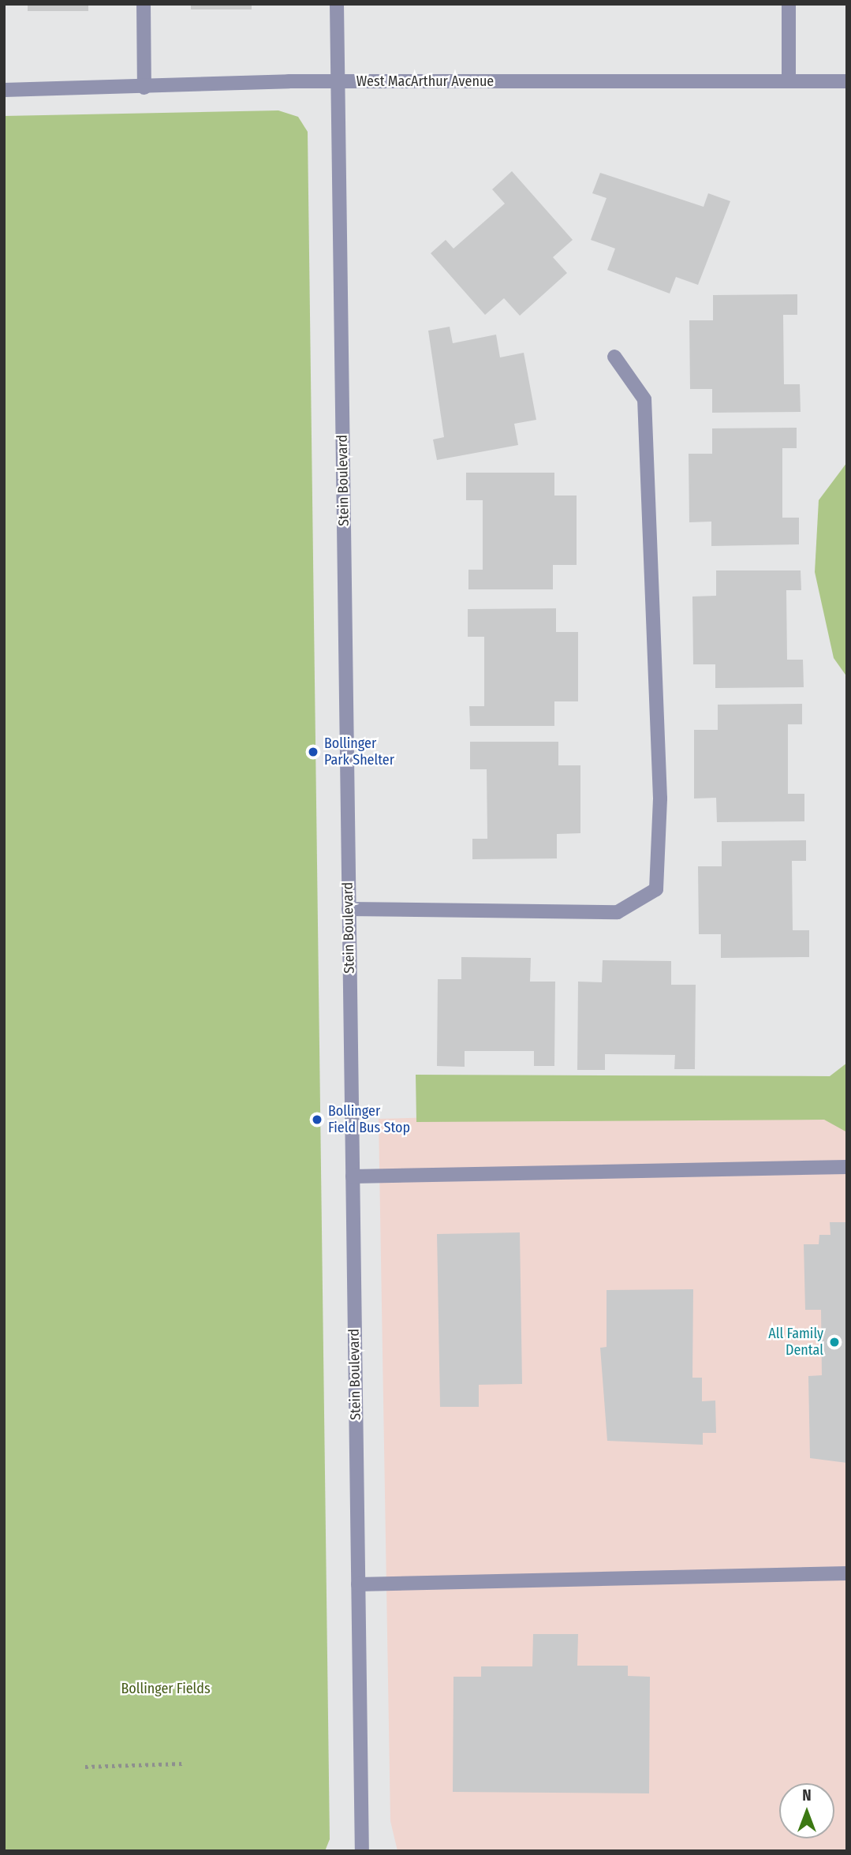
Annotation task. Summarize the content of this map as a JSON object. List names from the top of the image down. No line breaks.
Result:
{"streets":{"street":["West MacArthur Avenue","Stein Boulevard"]},"crossings":[["West MacArthur Avenue","Stein Boulevard"]],"parks":["Bollinger Fields"],"places":["Bollinger Park Shelter","Bollinger Field Bus Stop","All Family Dental"],"north":"top"}
